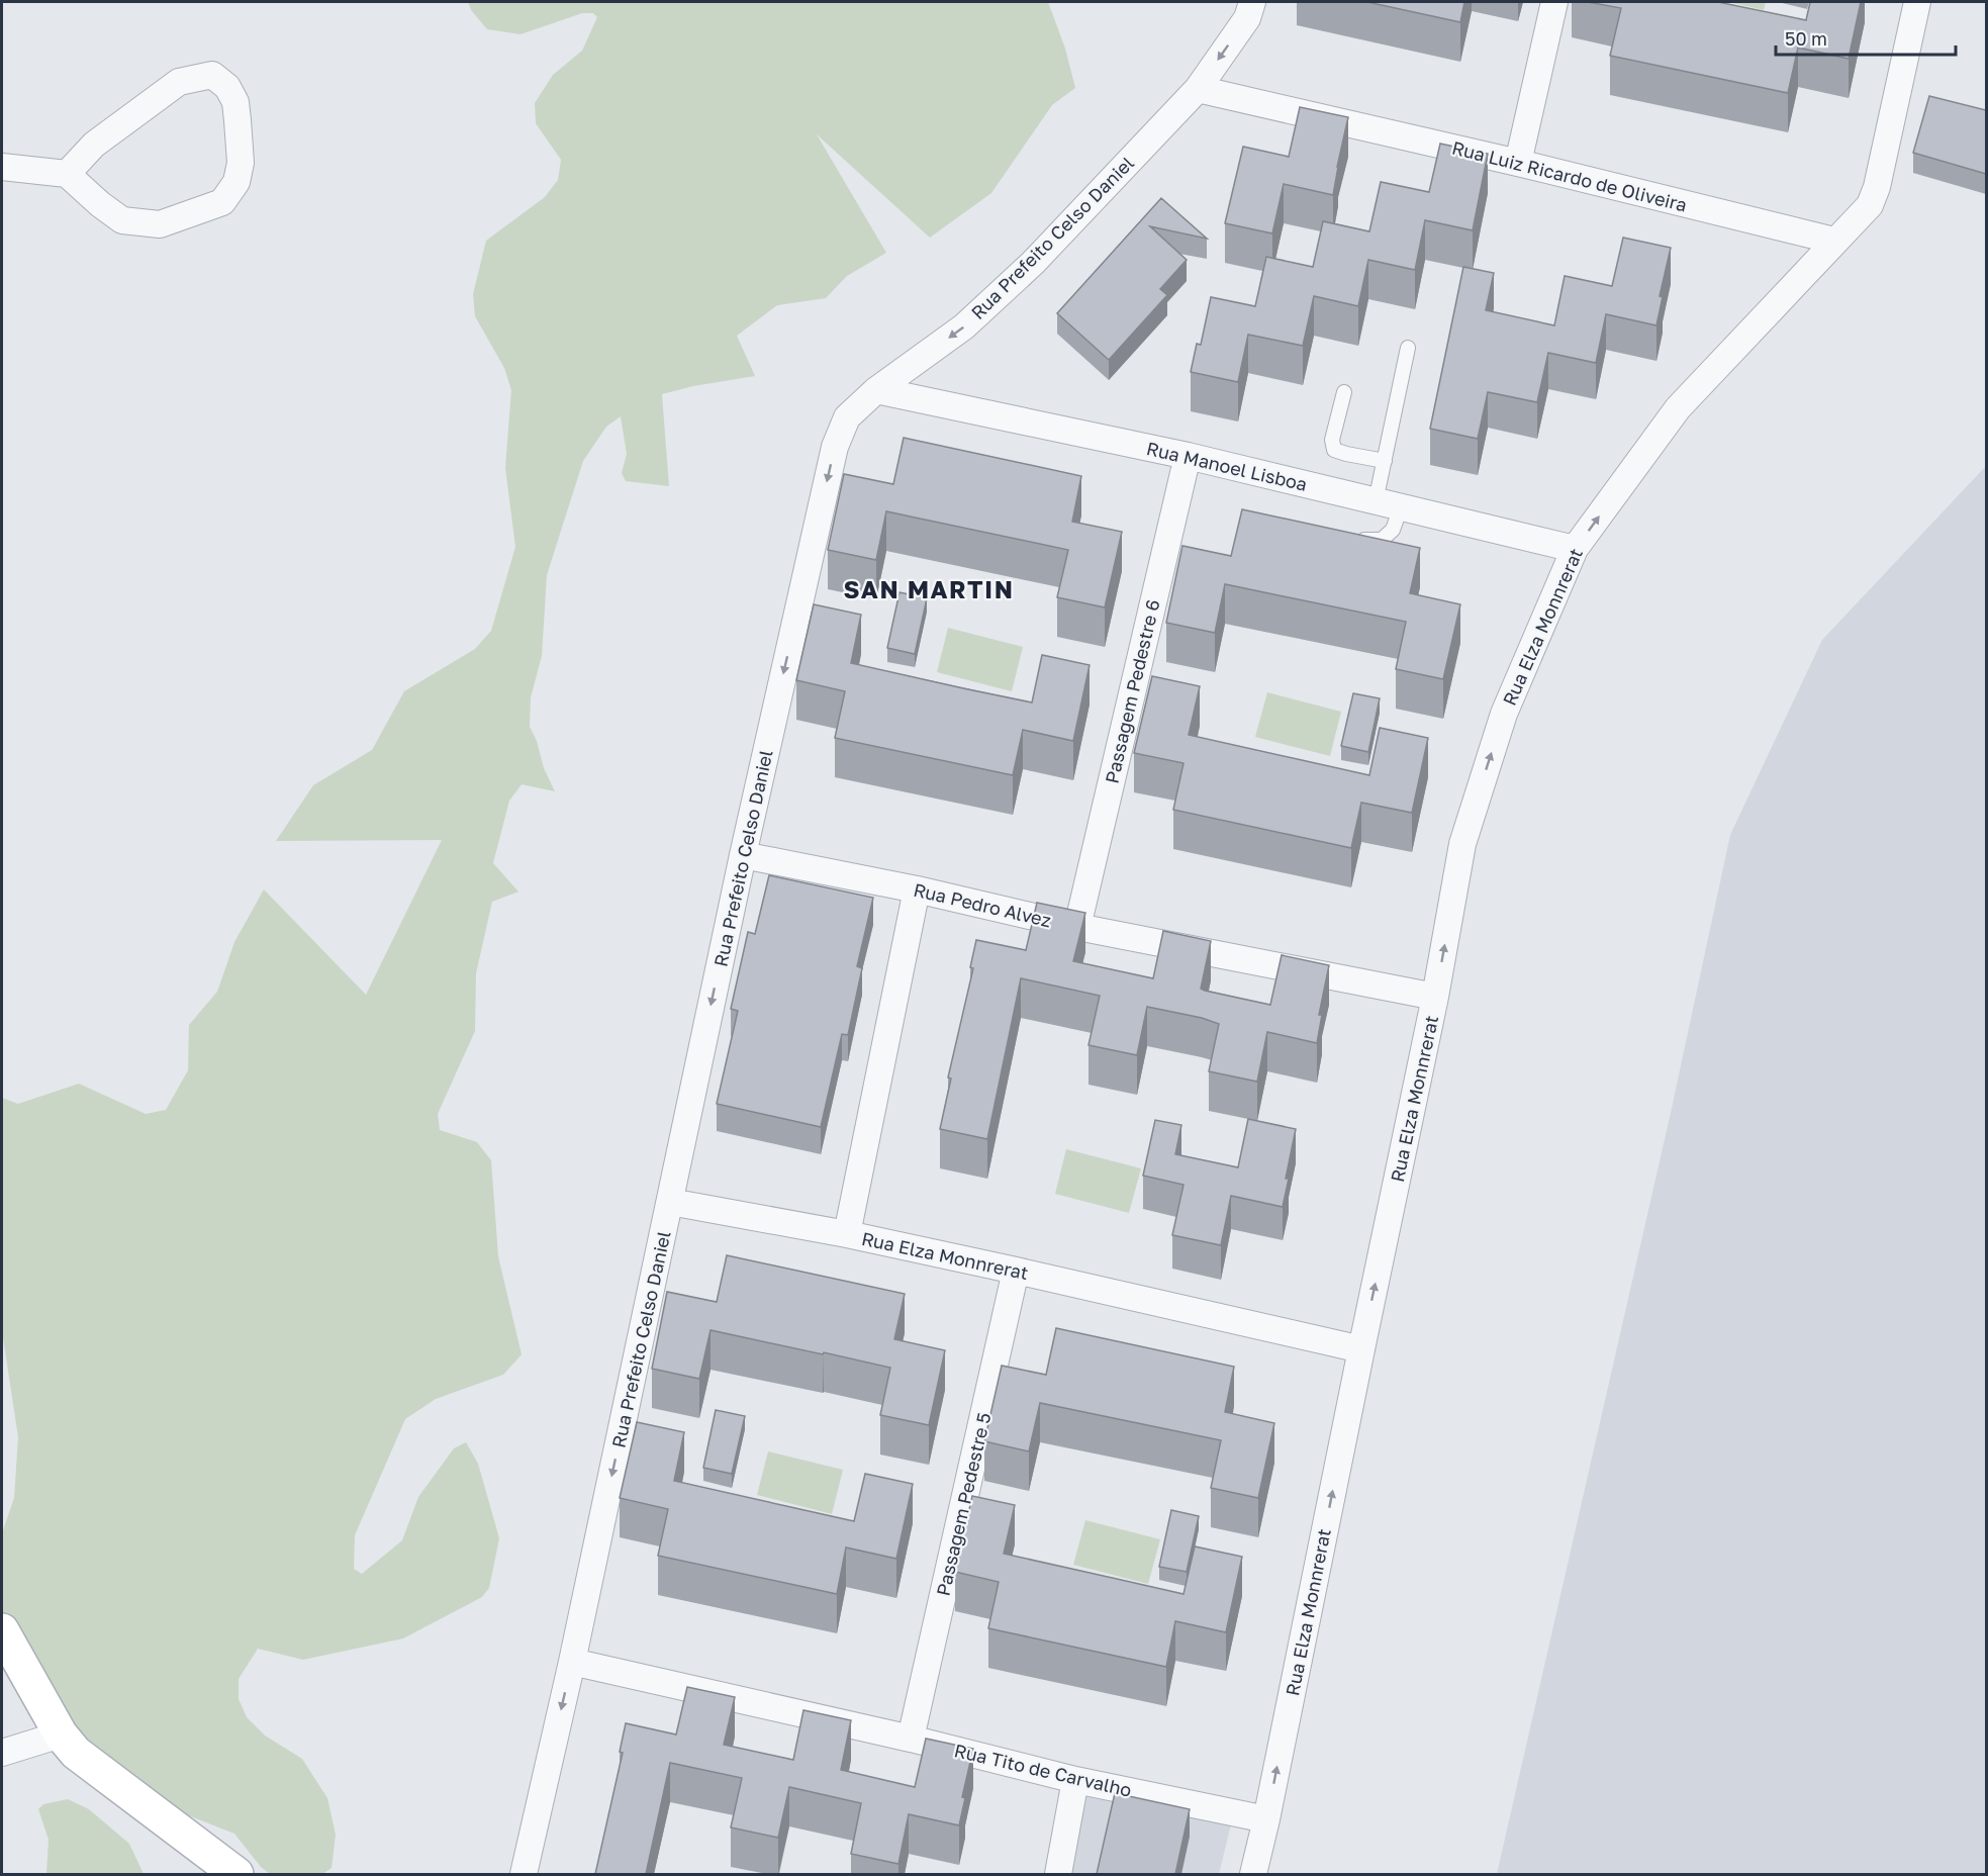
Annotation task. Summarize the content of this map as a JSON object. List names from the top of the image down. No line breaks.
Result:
{"streets":{"street":["Rua Luiz Ricardo de Oliveira","Rua Prefeito Celso Daniel","Rua Manoel Lisboa","Rua Elza Monnrerat","Passagem Pedestre 6","Rua Pedro Alvez","Passagem Pedestre 5","Rua Tito de Carvalho"]},"crossings":[["Rua Luiz Ricardo de Oliveira","Rua Prefeito Celso Daniel"],["Rua Luiz Ricardo de Oliveira","Rua Elza Monnrerat"],["Rua Prefeito Celso Daniel","Rua Manoel Lisboa"],["Rua Prefeito Celso Daniel","Rua Elza Monnrerat"],["Rua Prefeito Celso Daniel","Rua Pedro Alvez"],["Rua Prefeito Celso Daniel","Rua Tito de Carvalho"],["Rua Manoel Lisboa","Rua Elza Monnrerat"],["Rua Manoel Lisboa","Passagem Pedestre 6"],["Rua Elza Monnrerat","Rua Pedro Alvez"],["Rua Elza Monnrerat","Passagem Pedestre 5"],["Rua Elza Monnrerat","Rua Tito de Carvalho"],["Passagem Pedestre 6","Rua Pedro Alvez"],["Passagem Pedestre 5","Rua Tito de Carvalho"]],"one_way":["Rua Prefeito Celso Daniel","Rua Elza Monnrerat"],"districts":["SAN MARTIN"],"scale_bar":"50 m"}
